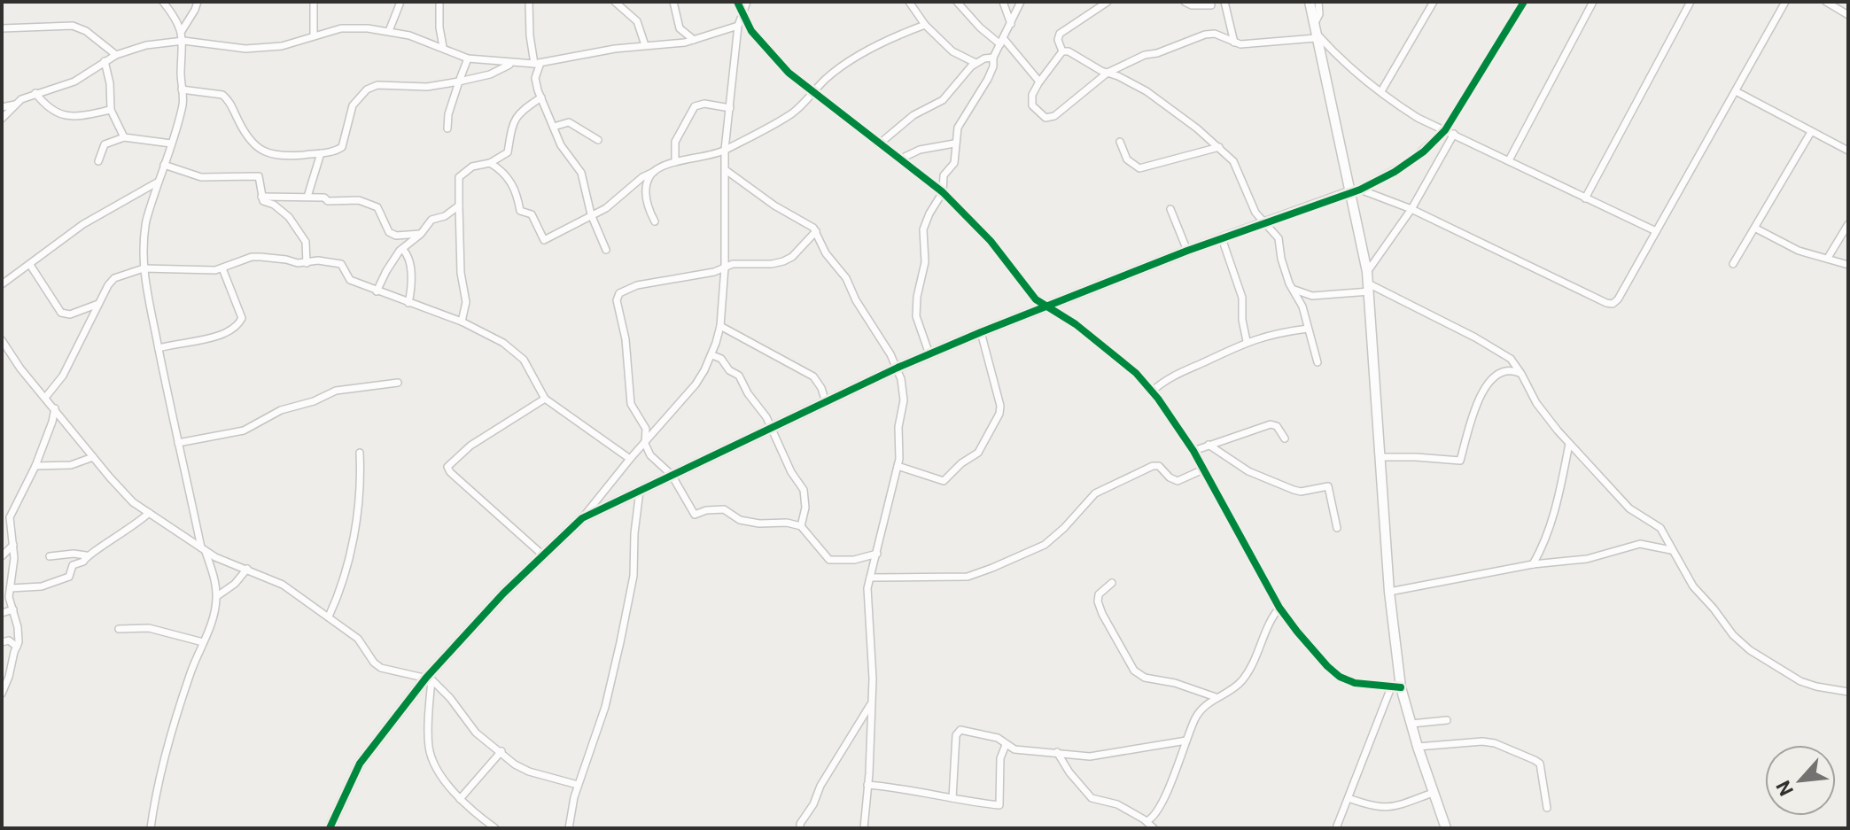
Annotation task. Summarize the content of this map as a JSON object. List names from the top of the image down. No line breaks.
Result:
{"north":"bottom left"}
